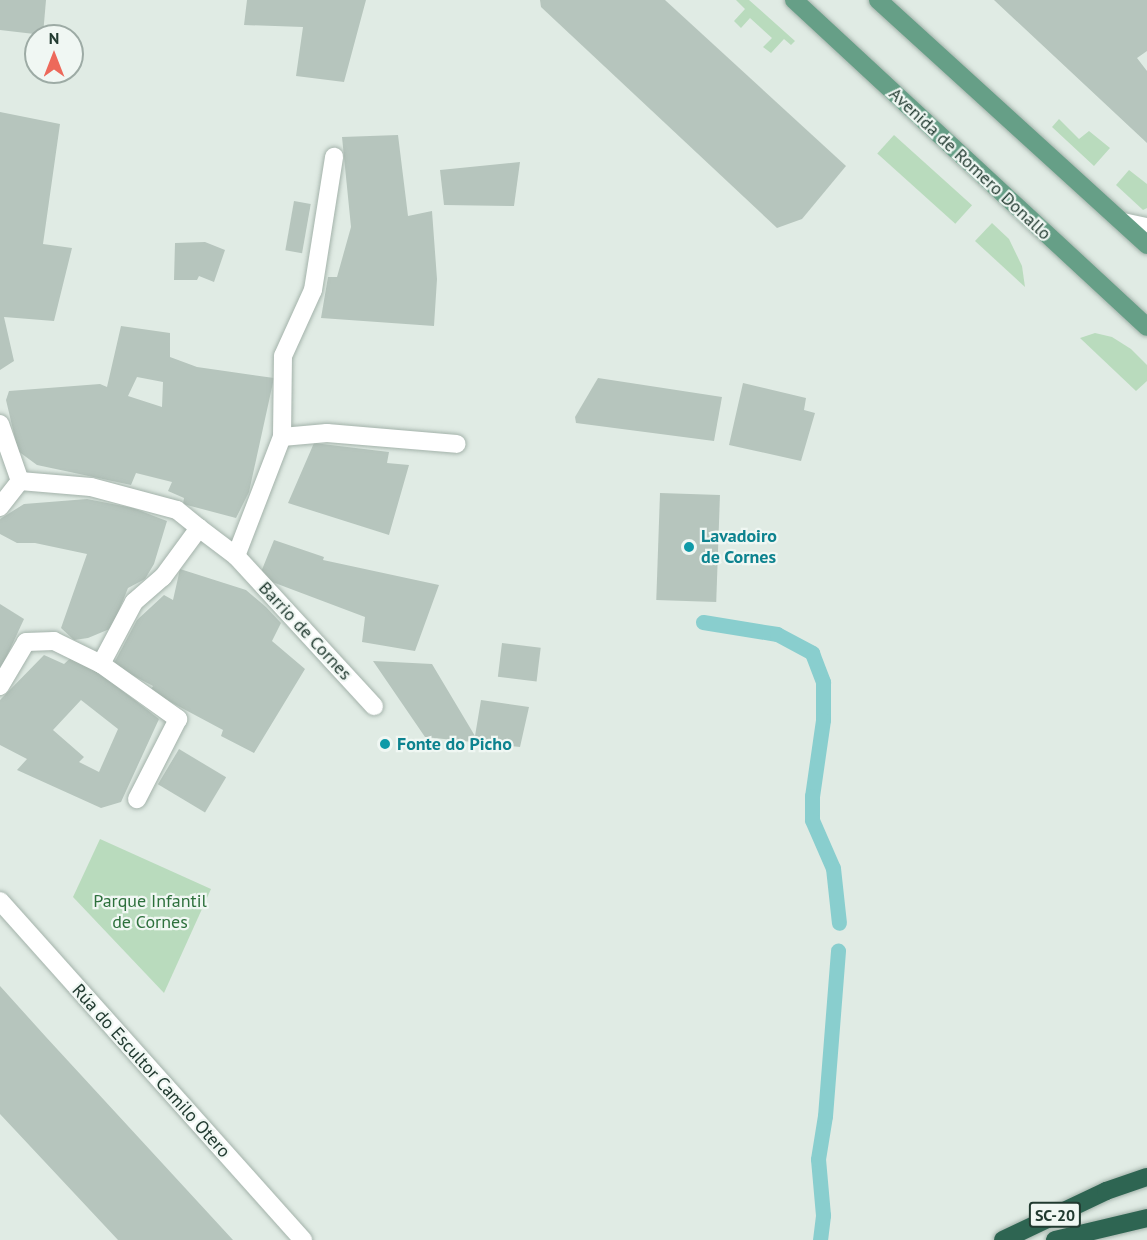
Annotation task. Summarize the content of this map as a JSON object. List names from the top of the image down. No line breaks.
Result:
{"streets":{"highway":["SC-20"],"main road":["Avenida de Romero Donallo"],"street":["Barrio de Cornes","Rúa do Escultor Camilo Otero"]},"parks":["Parque Infantil de Cornes"],"places":["Lavadoiro de Cornes","Fonte do Picho"],"north":"top"}
